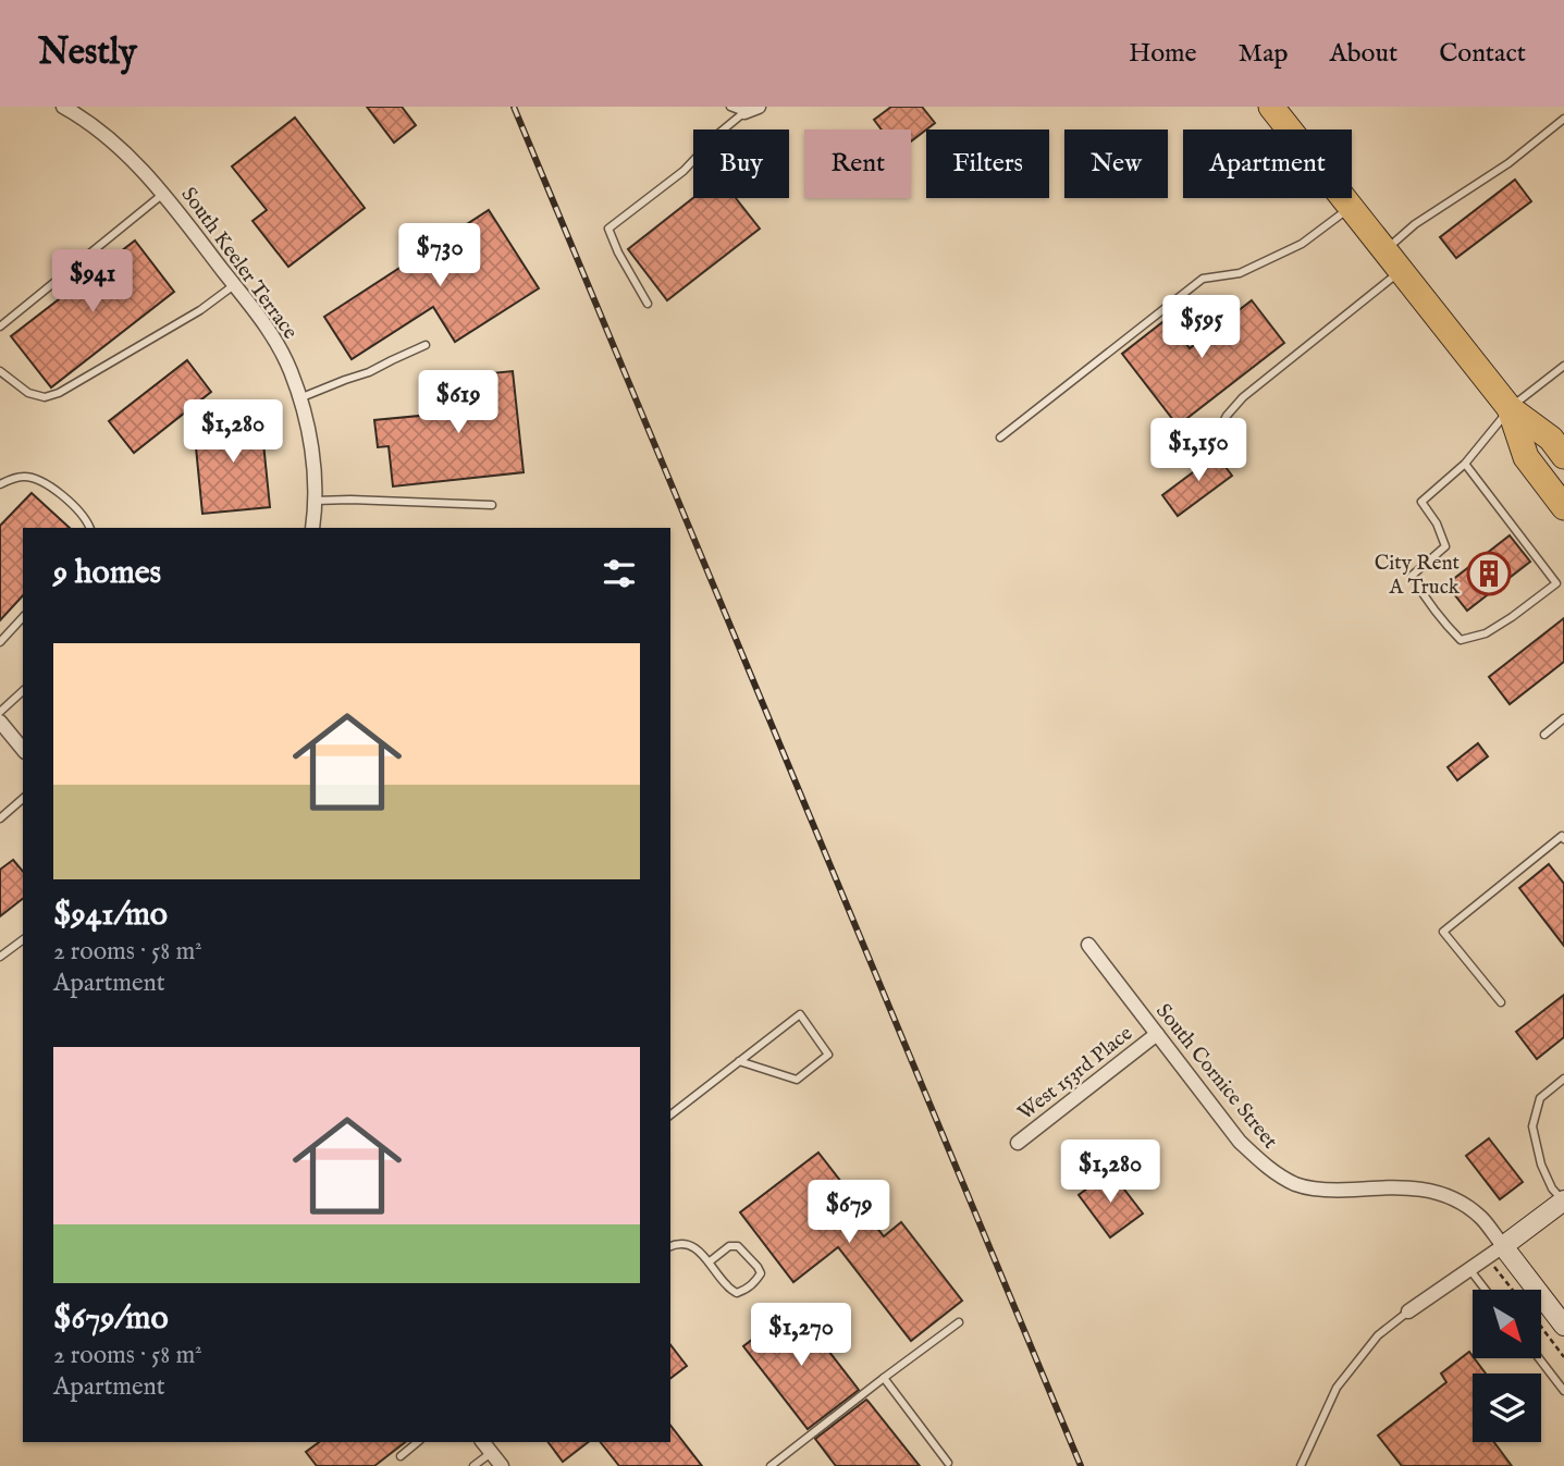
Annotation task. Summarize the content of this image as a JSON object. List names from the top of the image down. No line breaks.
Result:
{"streets":{"street":["South Keeler Terrace","West 153rd Place","South Cornice Street"]},"crossings":[["West 153rd Place","South Cornice Street"]],"places":{"building":["City Rent A Truck"]},"north":"bottom right","page":{"header":"Nestly","nav":["Home","Map","About","Contact"],"chip":["Buy","Rent","Filters","New","Apartment"],"price":["$730","$941","$595","$619","$1,280","$1,150","$1,280","$679","$1,270"],"heading":"9 homes","list":[{"name":"$941/mo","note":"2 rooms · 58 m² · Apartment"},{"name":"$679/mo","note":"2 rooms · 58 m² · Apartment"}]}}
